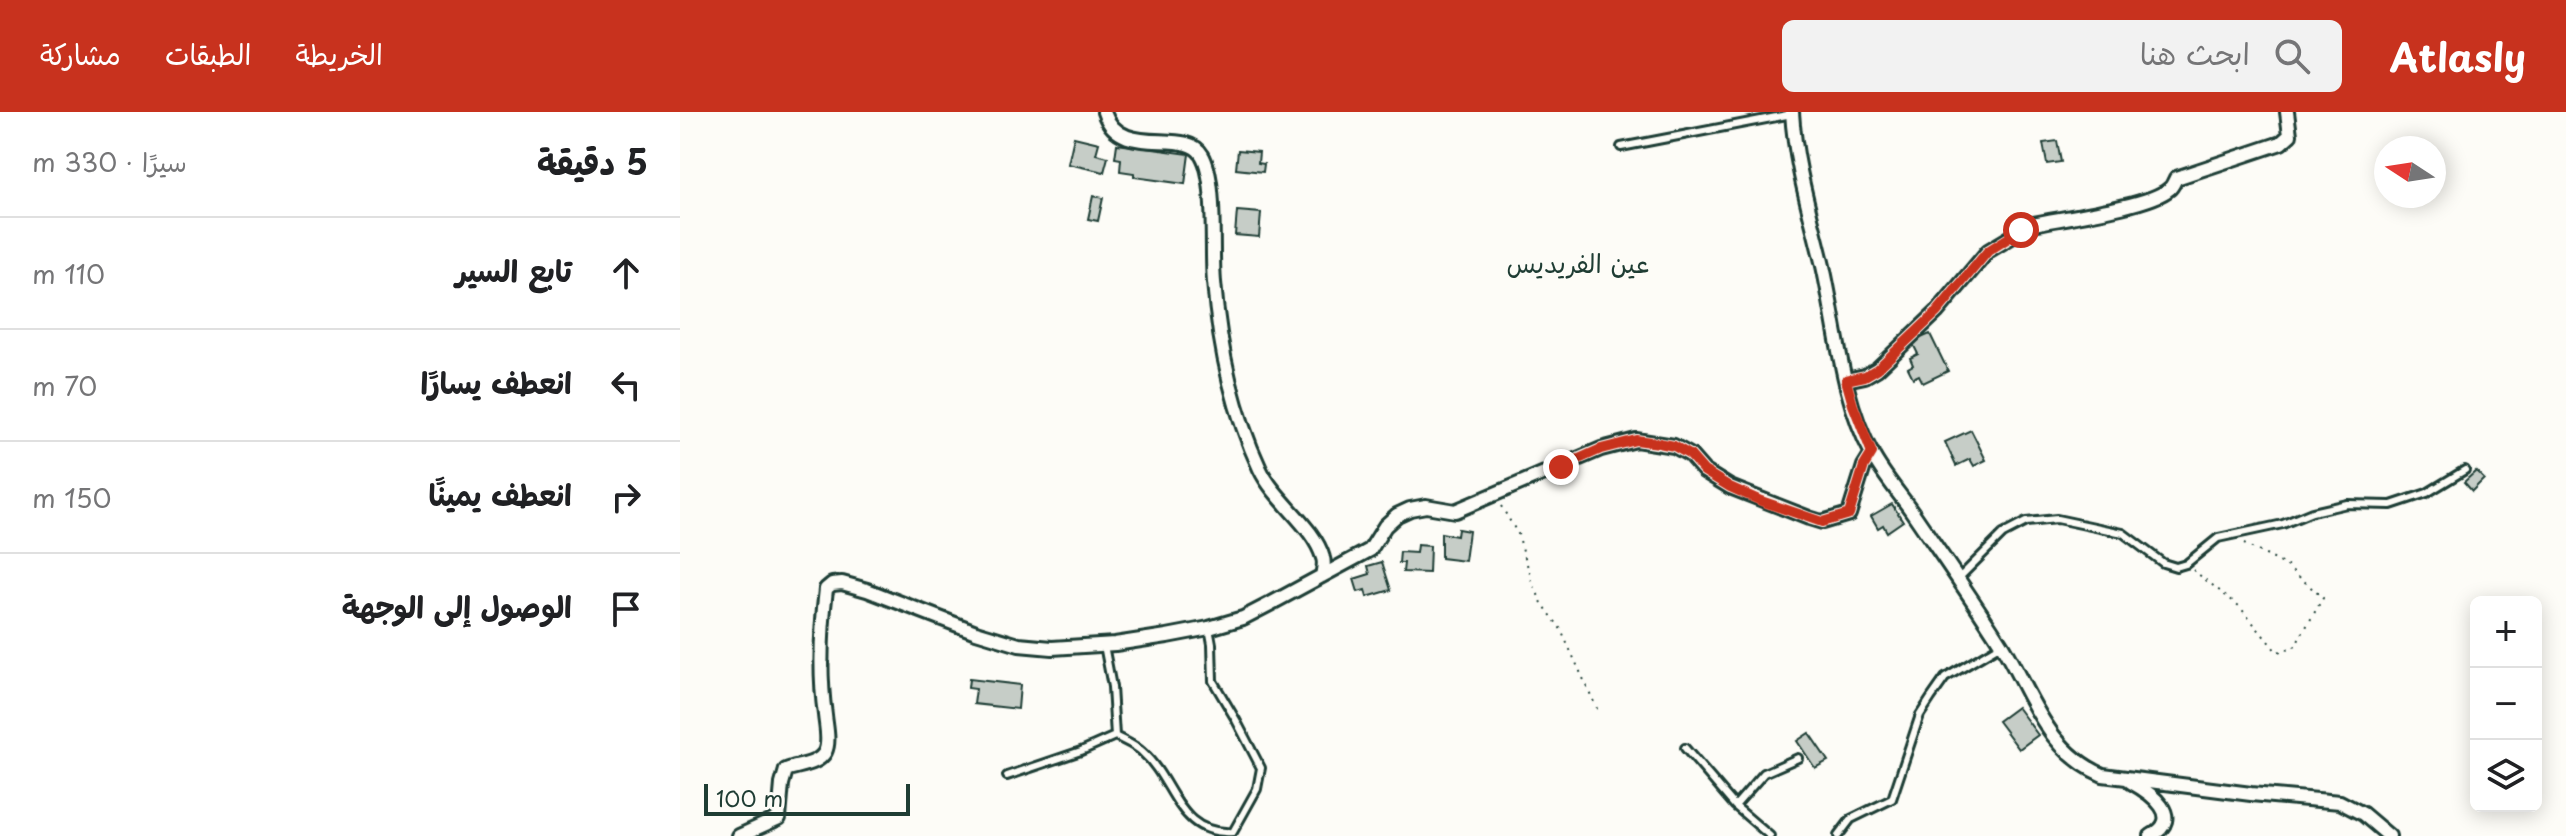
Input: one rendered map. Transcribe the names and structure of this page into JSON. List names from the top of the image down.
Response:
{
  "districts": ["عين الفريديس"],
  "scale_bar": "100 m",
  "north": "left",
  "page": {
    "header": "Atlasly",
    "search": "ابحث هنا",
    "nav": ["الخريطة", "الطبقات", "مشاركة"],
    "heading": ["5 دقيقة", "سيرًا · 330 m"],
    "list": [
      ["تابع السير", "110 m"],
      ["انعطف يسارًا", "70 m"],
      ["انعطف يمينًا", "150 m"],
      "الوصول إلى الوجهة"
    ],
    "map_buttons": ["+", "−"],
    "scale": "100 m"
  }
}
